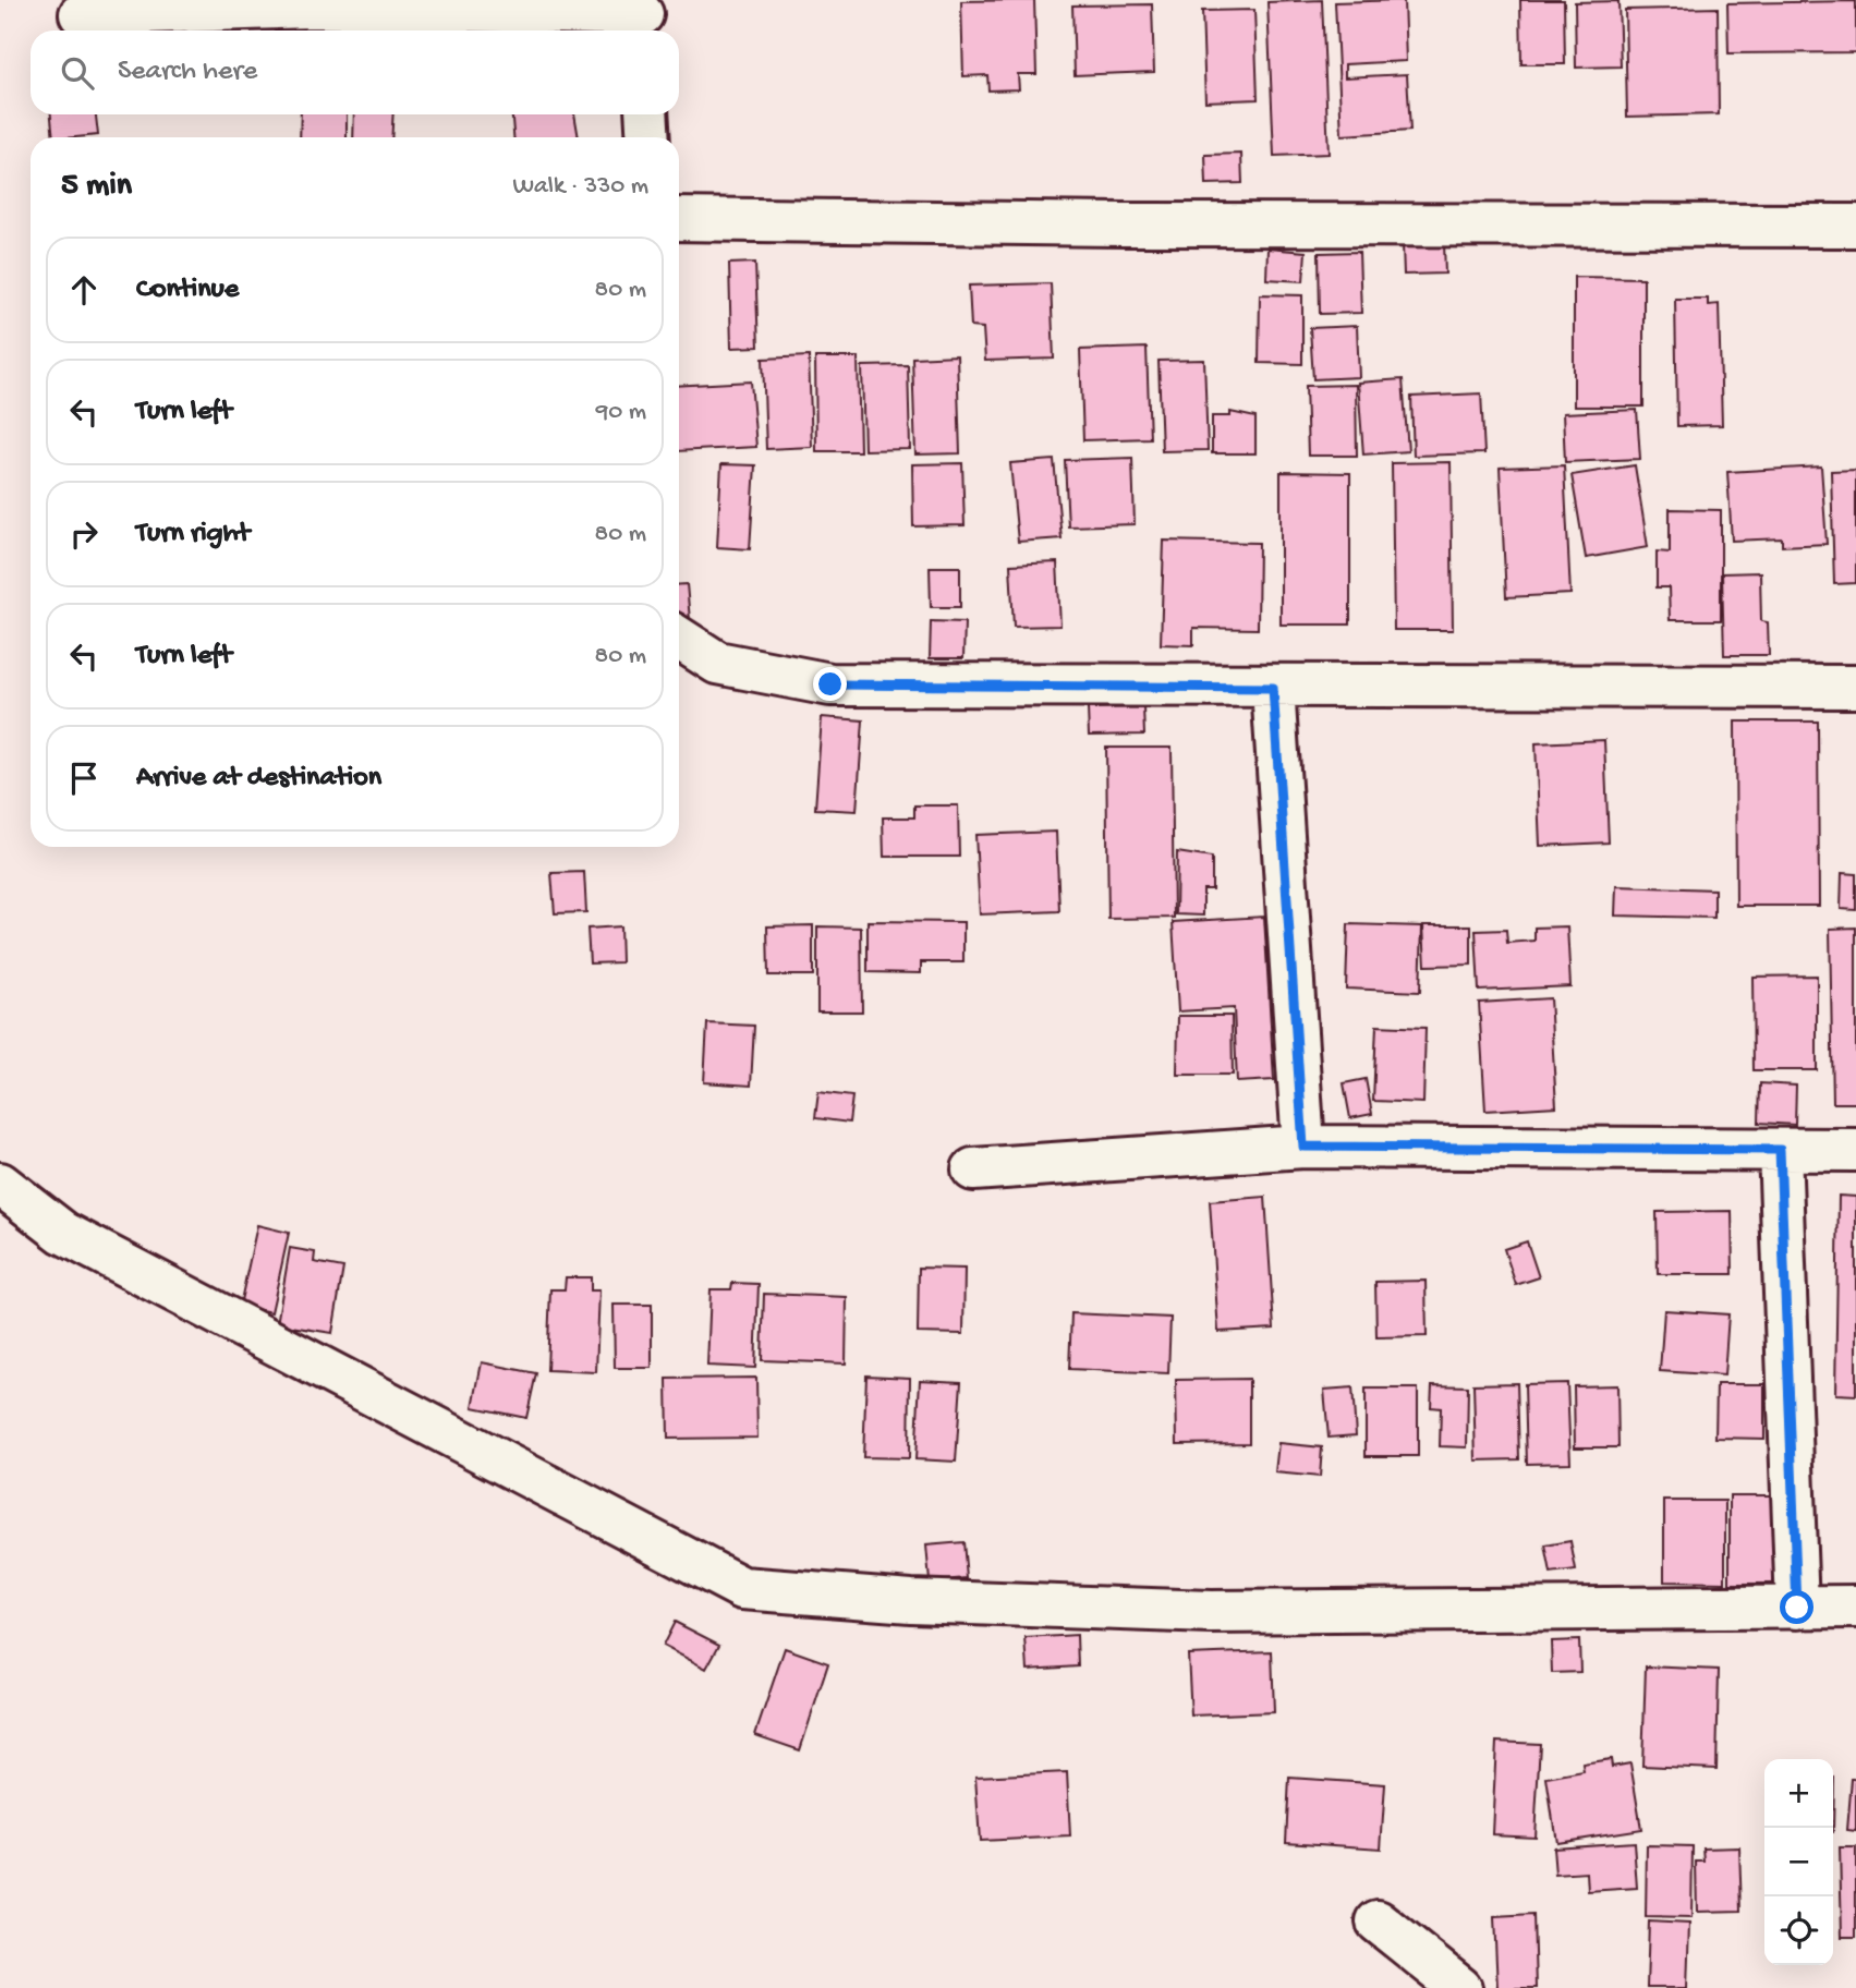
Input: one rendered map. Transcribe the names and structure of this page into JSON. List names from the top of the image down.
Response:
{
  "page": {
    "search": "Search here",
    "heading": ["5 min", "Walk · 330 m"],
    "list": [
      ["Continue", "80 m"],
      ["Turn left", "90 m"],
      ["Turn right", "80 m"],
      ["Turn left", "80 m"],
      "Arrive at destination"
    ],
    "map_buttons": ["+", "−"]
  }
}
